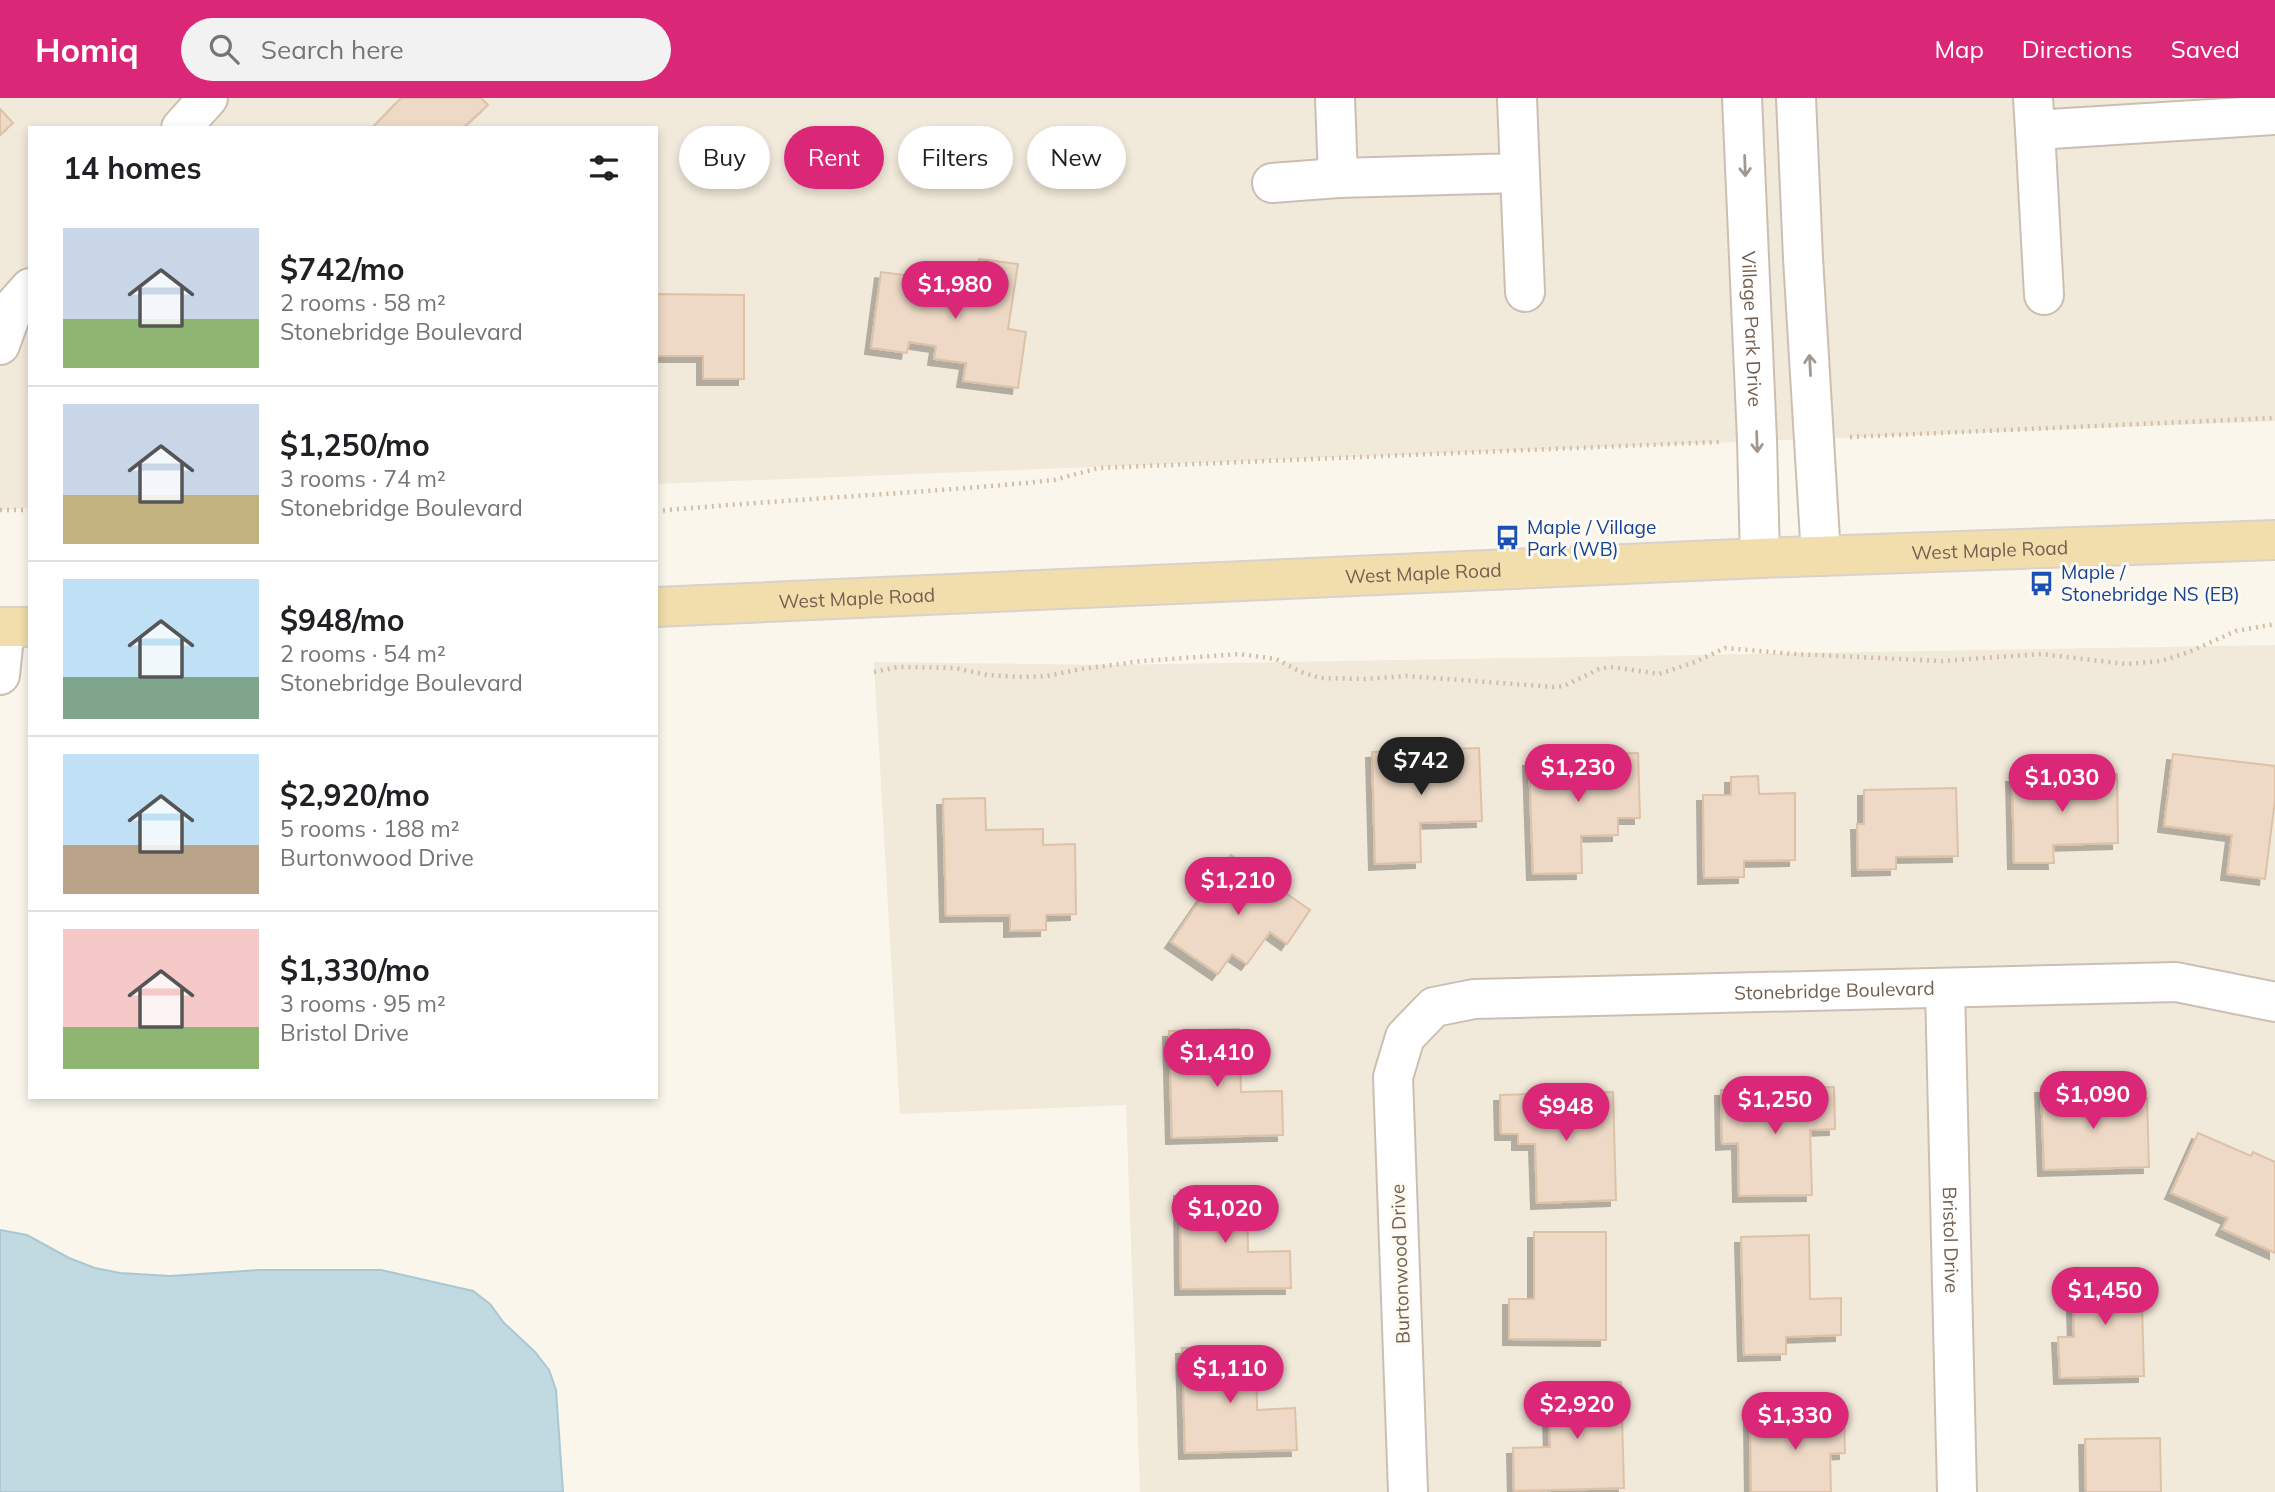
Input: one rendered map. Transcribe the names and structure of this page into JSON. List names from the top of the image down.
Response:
{
  "streets": {
    "main road": ["West Maple Road"],
    "street": [
      "Village Park Drive",
      "Stonebridge Boulevard",
      "Bristol Drive",
      "Burtonwood Drive"
    ]
  },
  "crossings": [
    ["Village Park Drive", "West Maple Road"],
    ["Stonebridge Boulevard", "Bristol Drive"],
    ["Stonebridge Boulevard", "Burtonwood Drive"]
  ],
  "places": {
    "bus stop": ["Maple / Village Park (WB)", "Maple / Stonebridge NS (EB)"]
  },
  "page": {
    "header": "Homiq",
    "search": "Search here",
    "nav": ["Map", "Directions", "Saved"],
    "chip": [
      "Buy",
      "Rent",
      "Filters",
      "New"
    ],
    "heading": "14 homes",
    "list": [
      {
        "name": "$742/mo",
        "note": "2 rooms · 58 m² · Stonebridge Boulevard"
      },
      {
        "name": "$1,250/mo",
        "note": "3 rooms · 74 m² · Stonebridge Boulevard"
      },
      {
        "name": "$948/mo",
        "note": "2 rooms · 54 m² · Stonebridge Boulevard"
      },
      {
        "name": "$2,920/mo",
        "note": "5 rooms · 188 m² · Burtonwood Drive"
      },
      {
        "name": "$1,330/mo",
        "note": "3 rooms · 95 m² · Bristol Drive"
      }
    ],
    "price": [
      "$1,980",
      "$742",
      "$1,230",
      "$1,030",
      "$1,210",
      "$1,410",
      "$1,090",
      "$1,250",
      "$948",
      "$1,020",
      "$1,450",
      "$1,110",
      "$2,920",
      "$1,330"
    ]
  }
}
